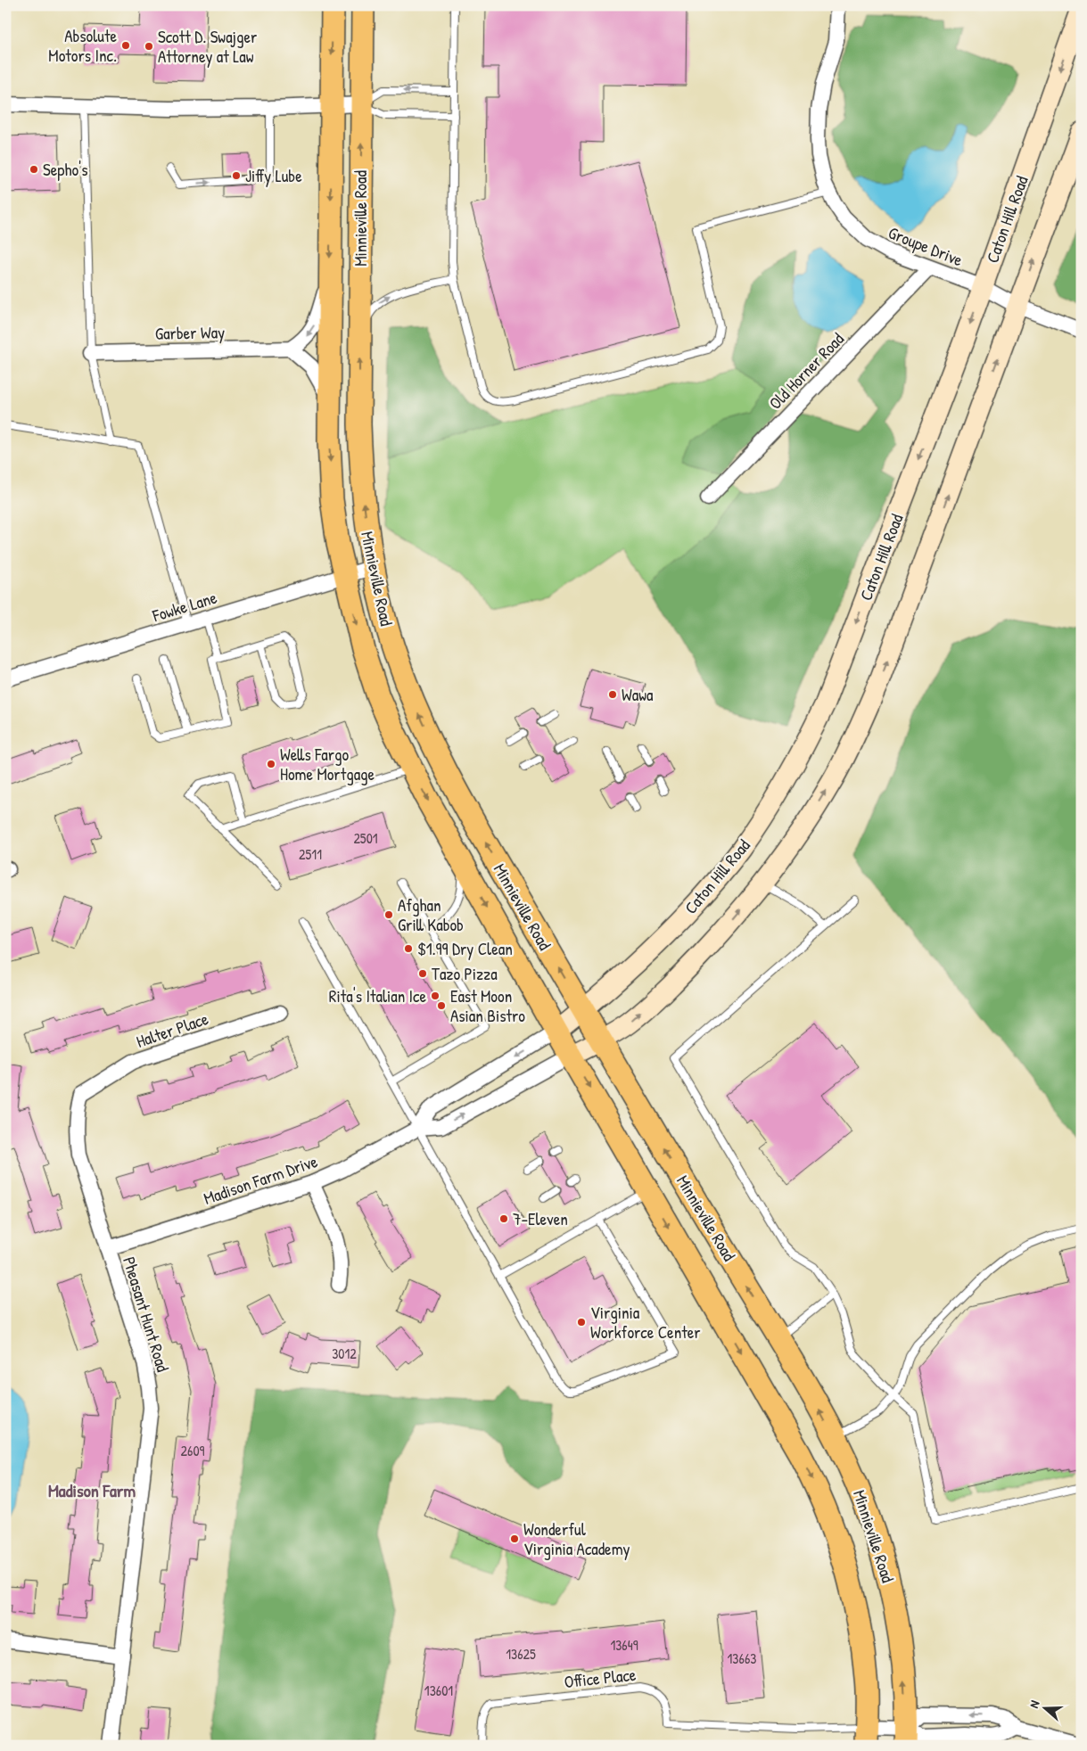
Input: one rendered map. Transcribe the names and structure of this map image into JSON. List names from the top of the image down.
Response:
{
  "streets": {
    "main road": ["Minnieville Road", "Caton Hill Road"],
    "street": [
      "Groupe Drive",
      "Garber Way",
      "Old Horner Road",
      "Fowke Lane",
      "Halter Place",
      "Madison Farm Drive",
      "Pheasant Hunt Road"
    ],
    "lane": ["Office Place"]
  },
  "crossings": [
    ["Minnieville Road", "Caton Hill Road"],
    ["Minnieville Road", "Fowke Lane"],
    ["Minnieville Road", "Madison Farm Drive"],
    ["Minnieville Road", "Office Place"],
    ["Caton Hill Road", "Groupe Drive"],
    ["Caton Hill Road", "Madison Farm Drive"],
    ["Groupe Drive", "Old Horner Road"],
    ["Halter Place", "Pheasant Hunt Road"],
    ["Madison Farm Drive", "Pheasant Hunt Road"]
  ],
  "districts": ["Madison Farm"],
  "places": [
    "Absolute Motors Inc.",
    "Scott D. Swajger Attorney at Law",
    "Sepho's",
    "Jiffy Lube",
    "Wawa",
    "Wells Fargo Home Mortgage",
    "Afghan Grill Kabob",
    "$1.99 Dry Clean",
    "Tazo Pizza",
    "Rita's Italian Ice",
    "East Moon Asian Bistro",
    "7-Eleven",
    "Virginia Workforce Center",
    "Wonderful Virginia Academy"
  ],
  "house_numbers": [
    "2501",
    "2511",
    "3012",
    "2609",
    "13649",
    "13625",
    "13663",
    "13601"
  ],
  "north": "left"
}
